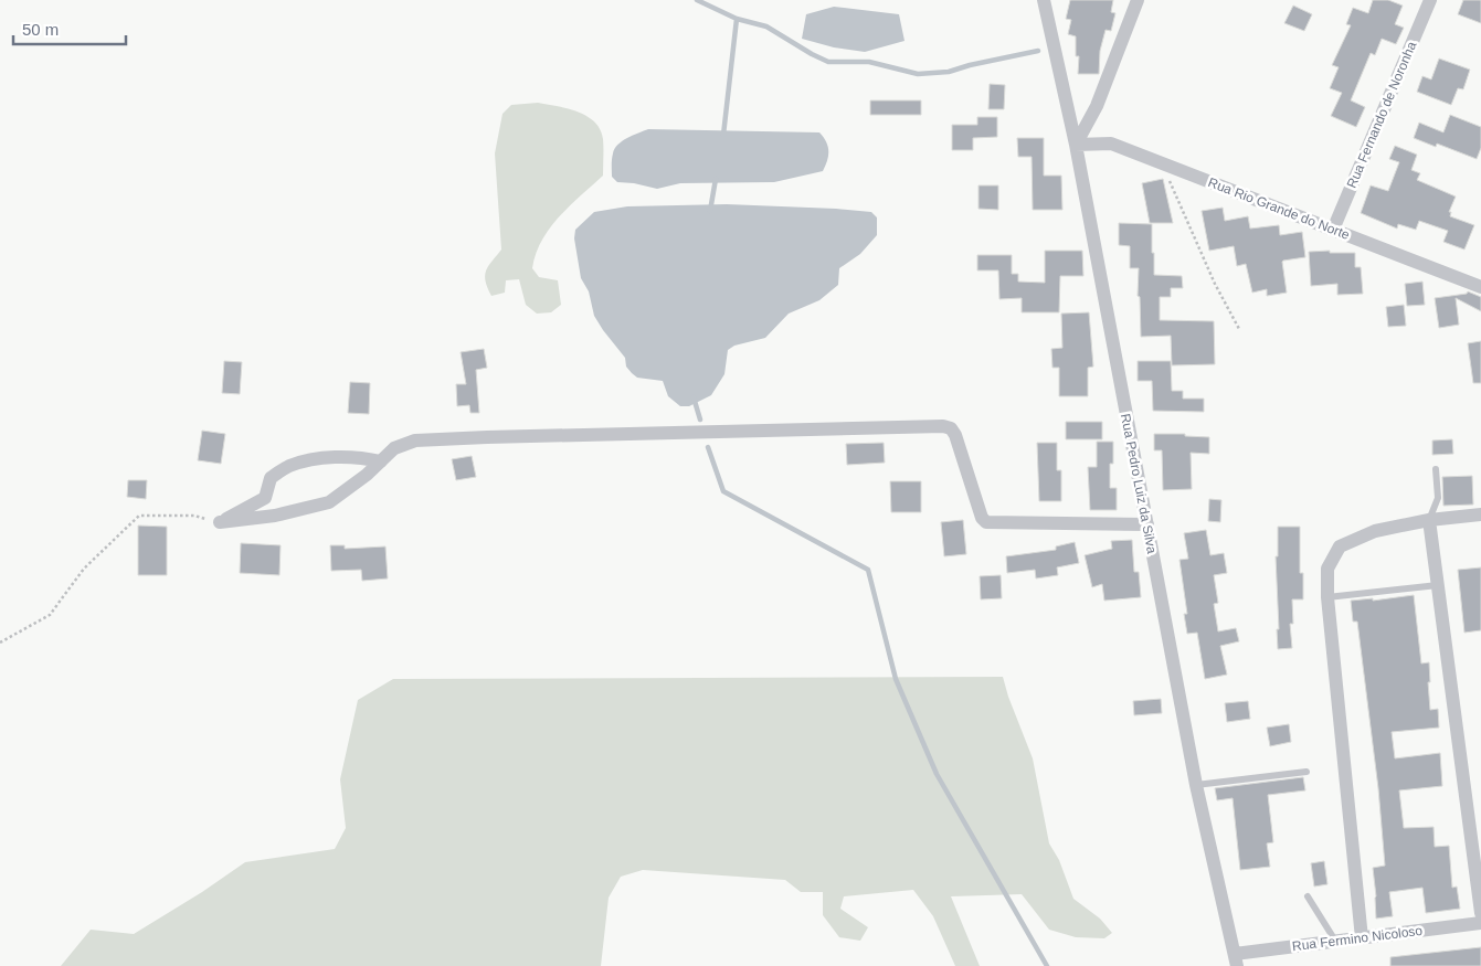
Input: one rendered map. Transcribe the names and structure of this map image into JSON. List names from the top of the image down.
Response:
{
  "streets": {
    "street": [
      "Rua Fernando de Noronha",
      "Rua Rio Grande do Norte",
      "Rua Pedro Luiz da Silva",
      "Rua Fermino Nicoloso"
    ]
  },
  "crossings": [
    ["Rua Fernando de Noronha", "Rua Rio Grande do Norte"],
    ["Rua Rio Grande do Norte", "Rua Pedro Luiz da Silva"],
    ["Rua Pedro Luiz da Silva", "Rua Fermino Nicoloso"]
  ],
  "scale_bar": "50 m"
}
